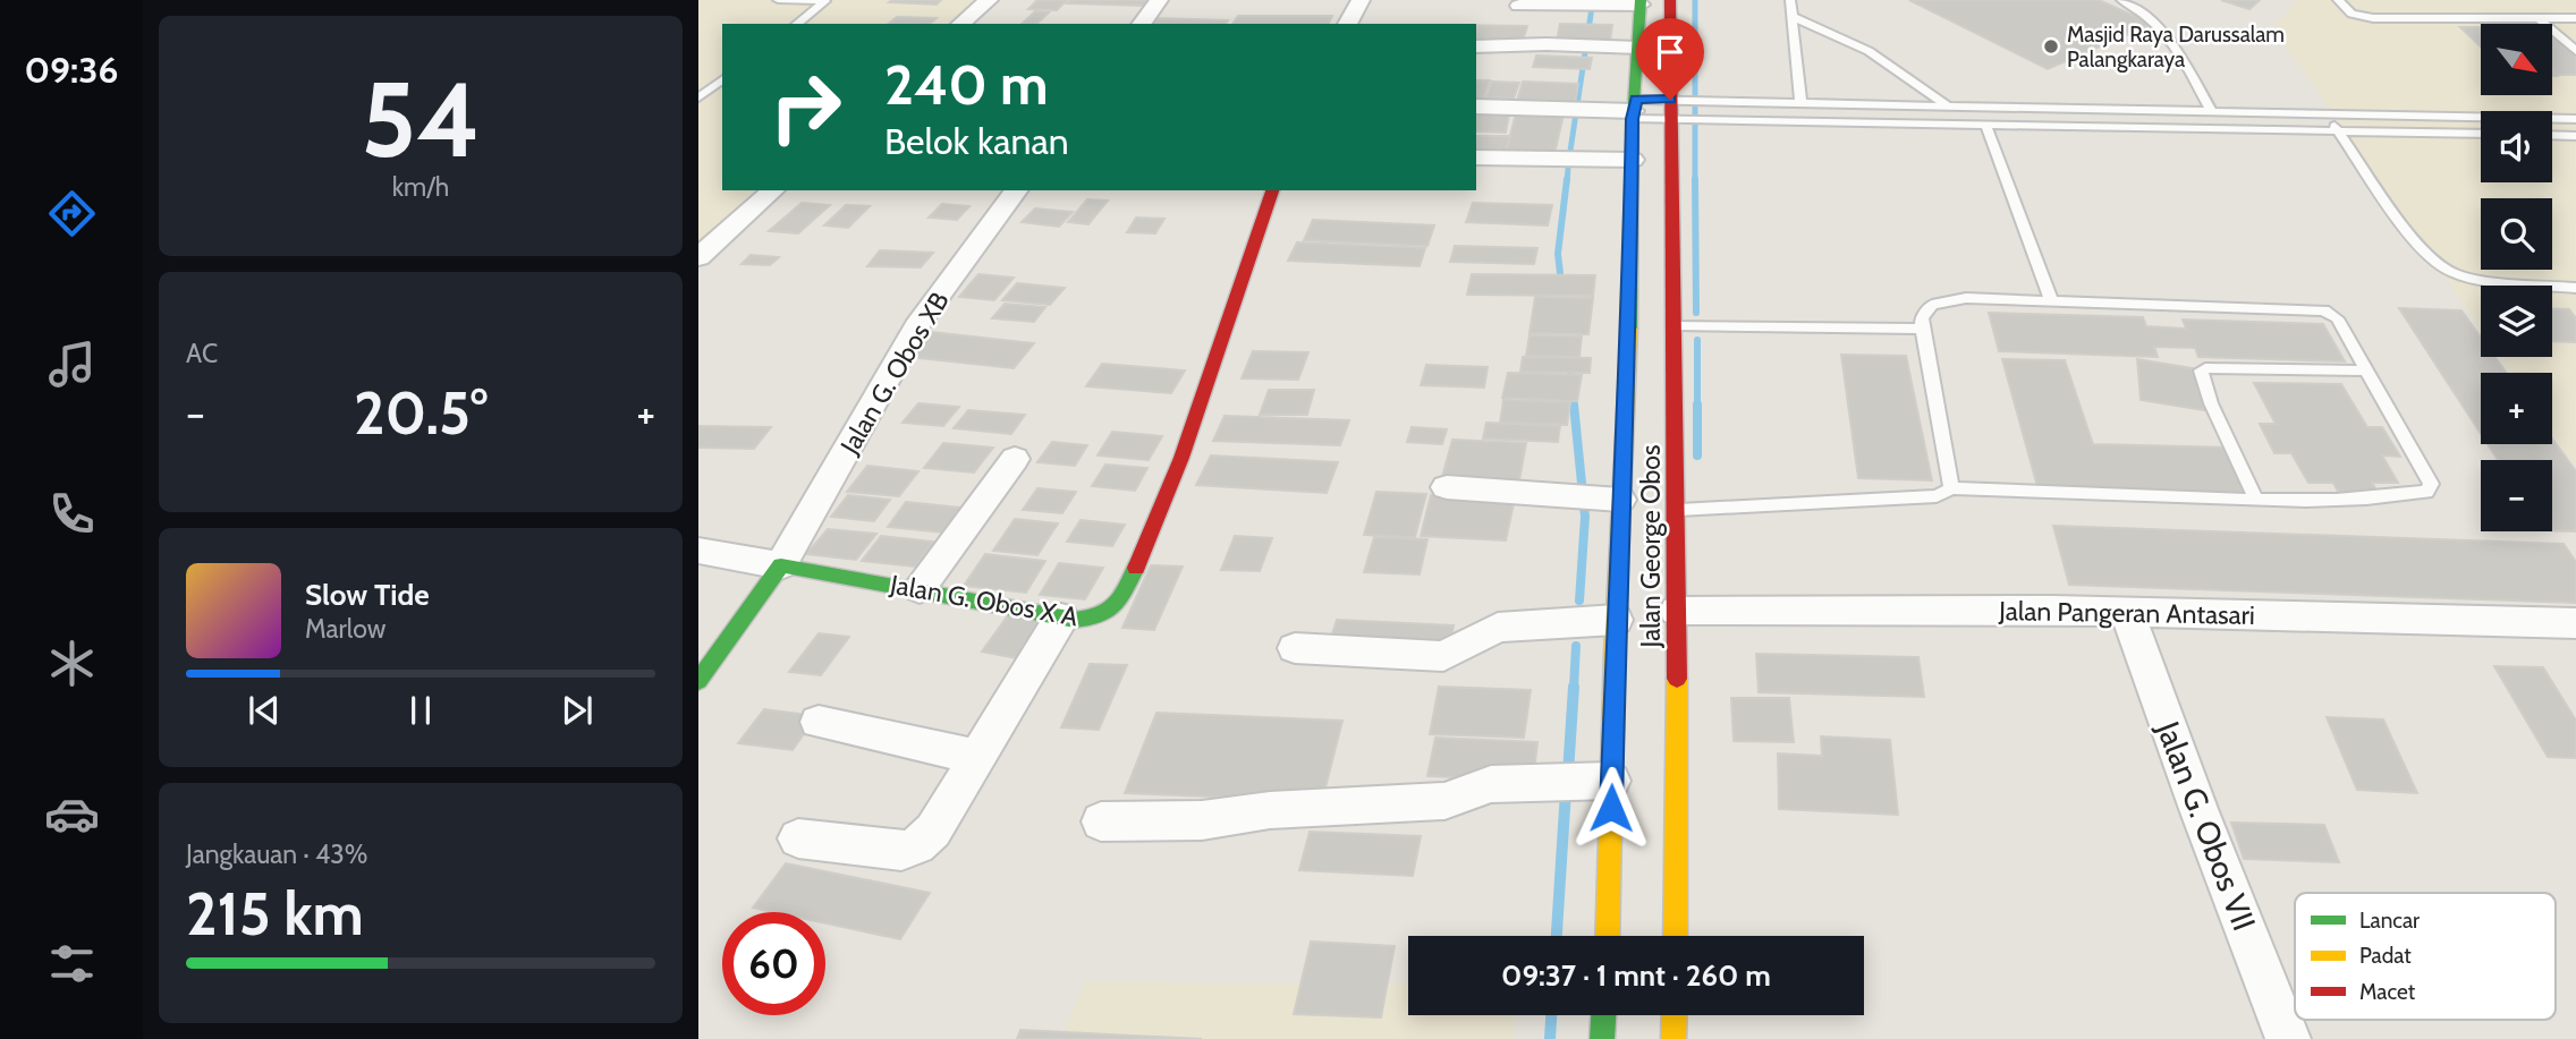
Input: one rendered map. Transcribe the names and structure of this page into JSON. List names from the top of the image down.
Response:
{
  "streets": {
    "main road": ["Jalan George Obos", "Jalan G. Obos X A"],
    "street": ["Jalan G. Obos XB", "Jalan Pangeran Antasari", "Jalan G. Obos VII"]
  },
  "crossings": [
    ["Jalan G. Obos XB", "Jalan G. Obos X A"],
    ["Jalan George Obos", "Jalan Pangeran Antasari"],
    ["Jalan Pangeran Antasari", "Jalan G. Obos VII"]
  ],
  "places": ["Masjid Raya Darussalam Palangkaraya"],
  "legend": ["Lancar", "Padat", "Macet"],
  "north": "bottom right",
  "page": {
    "tabs": "09:36",
    "tile": [
      ["54", "km/h"],
      "AC",
      ["Jangkauan · 43%", "215 km"]
    ],
    "map_buttons": ["+", "−"],
    "turn": ["240 m", "Belok kanan"],
    "heat": ["−", "20.5°", "+"],
    "song": ["Slow Tide", "Marlow"],
    "limit": "60",
    "trip": "09:37 · 1 mnt · 260 m"
  }
}
